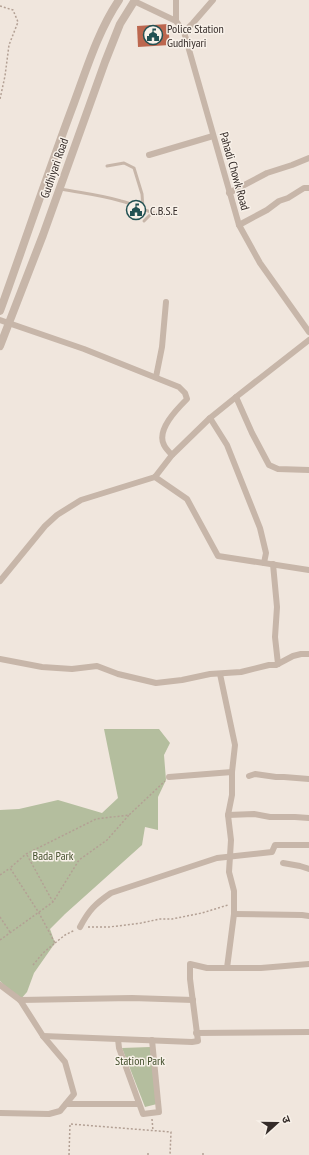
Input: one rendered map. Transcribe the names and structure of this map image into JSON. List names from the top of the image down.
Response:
{
  "streets": {
    "street": ["Gudhiyari Road", "Pahadi Chowk Road"]
  },
  "parks": ["Bada Park", "Station Park"],
  "places": {
    "public building": ["Police Station Gudhiyari", "C.B.S.E"]
  },
  "north": "right"
}
